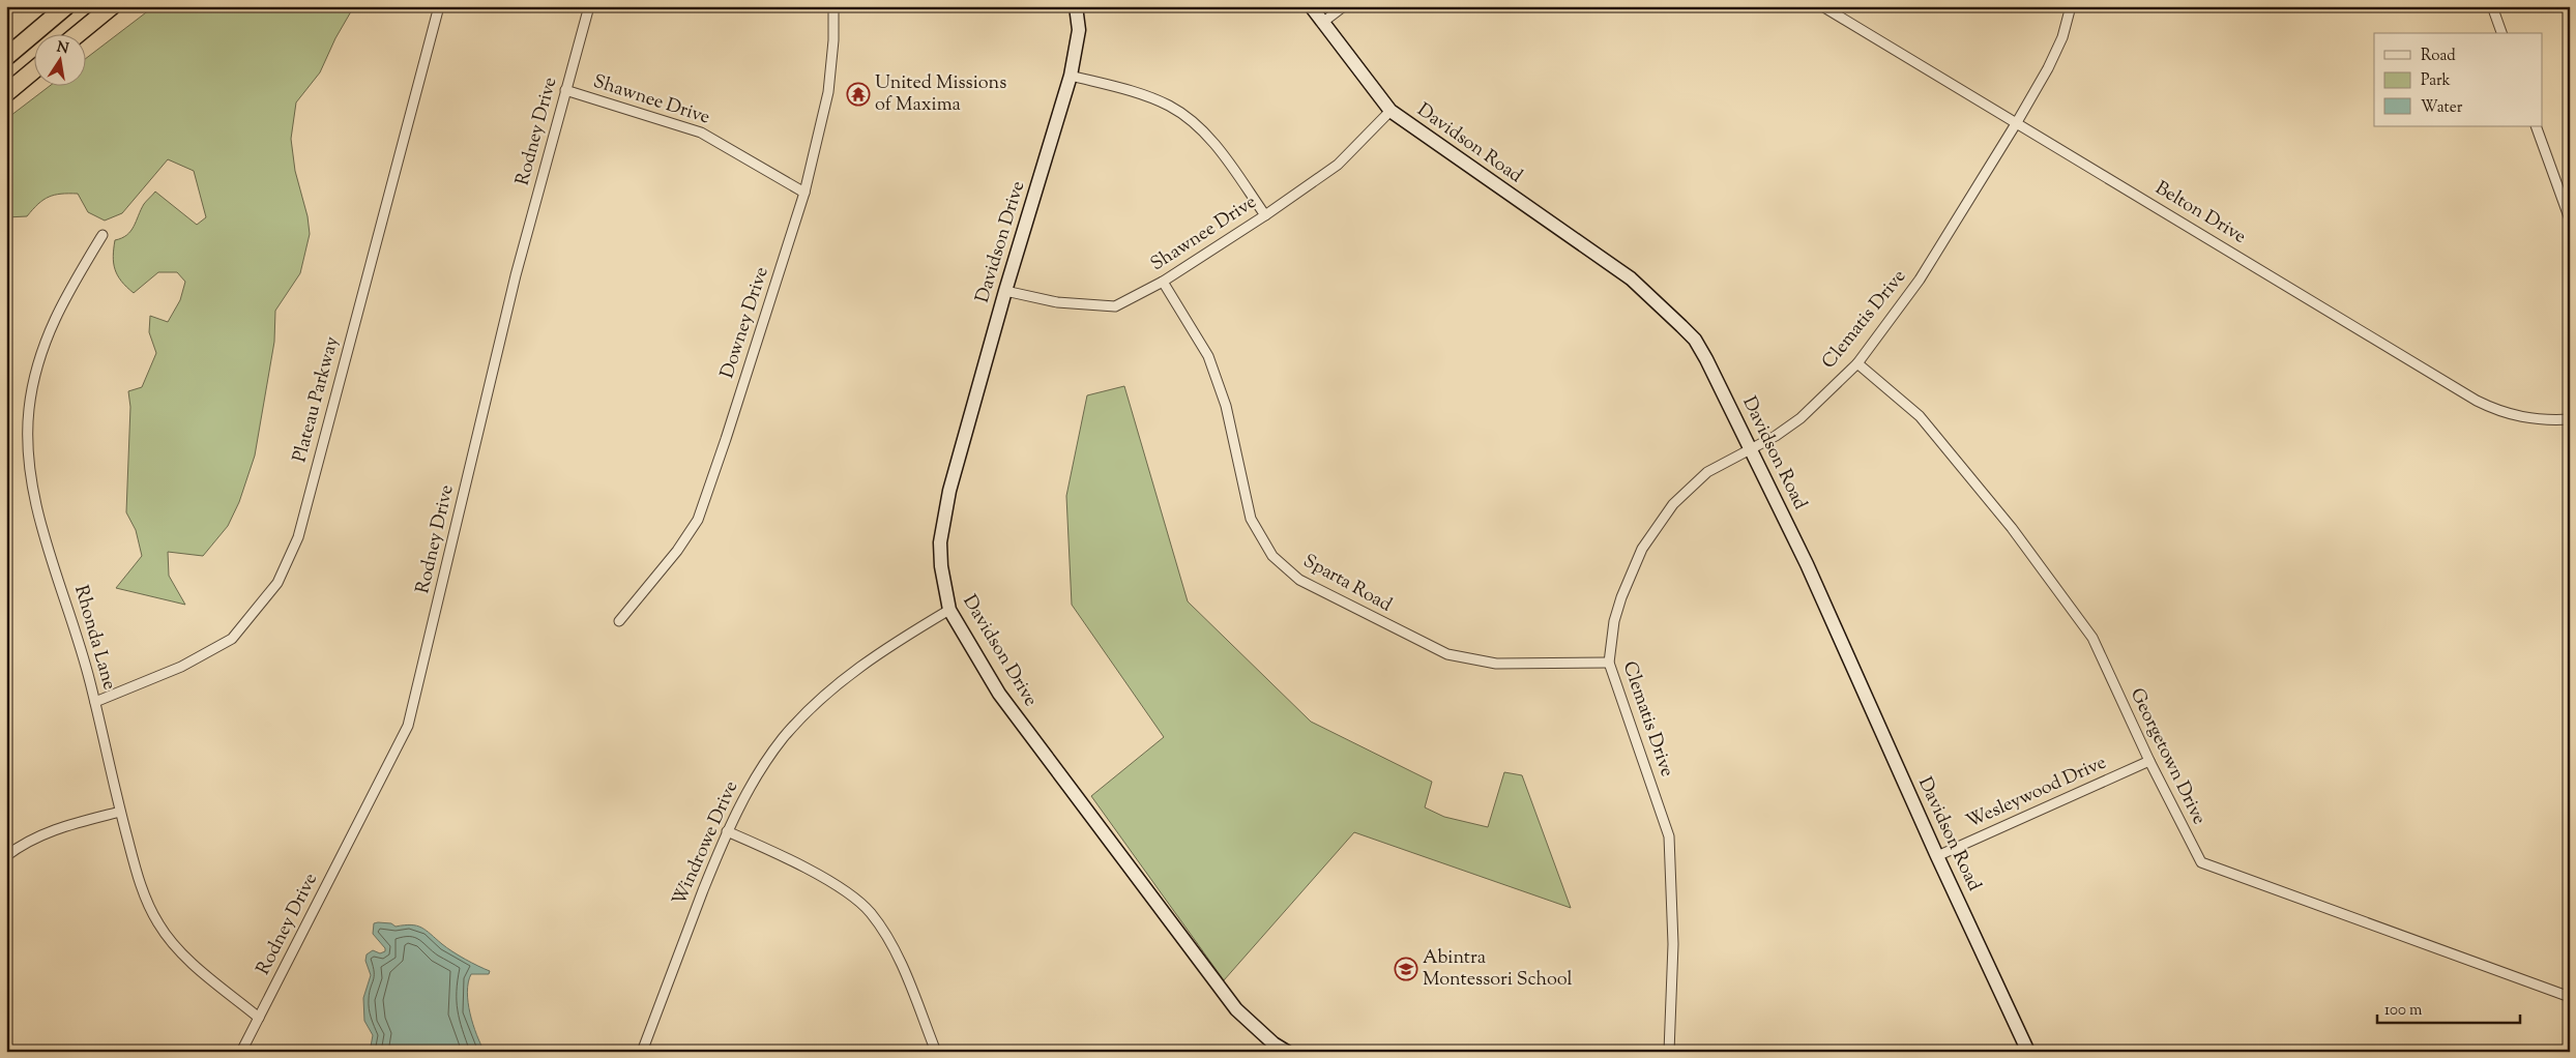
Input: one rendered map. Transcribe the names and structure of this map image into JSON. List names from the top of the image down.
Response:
{
  "streets": {
    "street": [
      "Shawnee Drive",
      "Rodney Drive",
      "Davidson Road",
      "Belton Drive",
      "Davidson Drive",
      "Clematis Drive",
      "Downey Drive",
      "Plateau Parkway",
      "Sparta Road",
      "Rhonda Lane",
      "Georgetown Drive",
      "Wesleywood Drive",
      "Windrowe Drive"
    ]
  },
  "crossings": [
    ["Shawnee Drive", "Rodney Drive"],
    ["Shawnee Drive", "Davidson Road"],
    ["Shawnee Drive", "Davidson Drive"],
    ["Shawnee Drive", "Downey Drive"],
    ["Shawnee Drive", "Sparta Road"],
    ["Rodney Drive", "Rhonda Lane"],
    ["Davidson Road", "Clematis Drive"],
    ["Davidson Road", "Wesleywood Drive"],
    ["Belton Drive", "Clematis Drive"],
    ["Davidson Drive", "Windrowe Drive"],
    ["Clematis Drive", "Sparta Road"],
    ["Clematis Drive", "Georgetown Drive"],
    ["Plateau Parkway", "Rhonda Lane"],
    ["Georgetown Drive", "Wesleywood Drive"]
  ],
  "places": {
    "temple": ["United Missions of Maxima"],
    "school or university": ["Abintra Montessori School"]
  },
  "legend": ["Road", "Park", "Water"],
  "scale_bar": "100 m",
  "north": "top"
}
